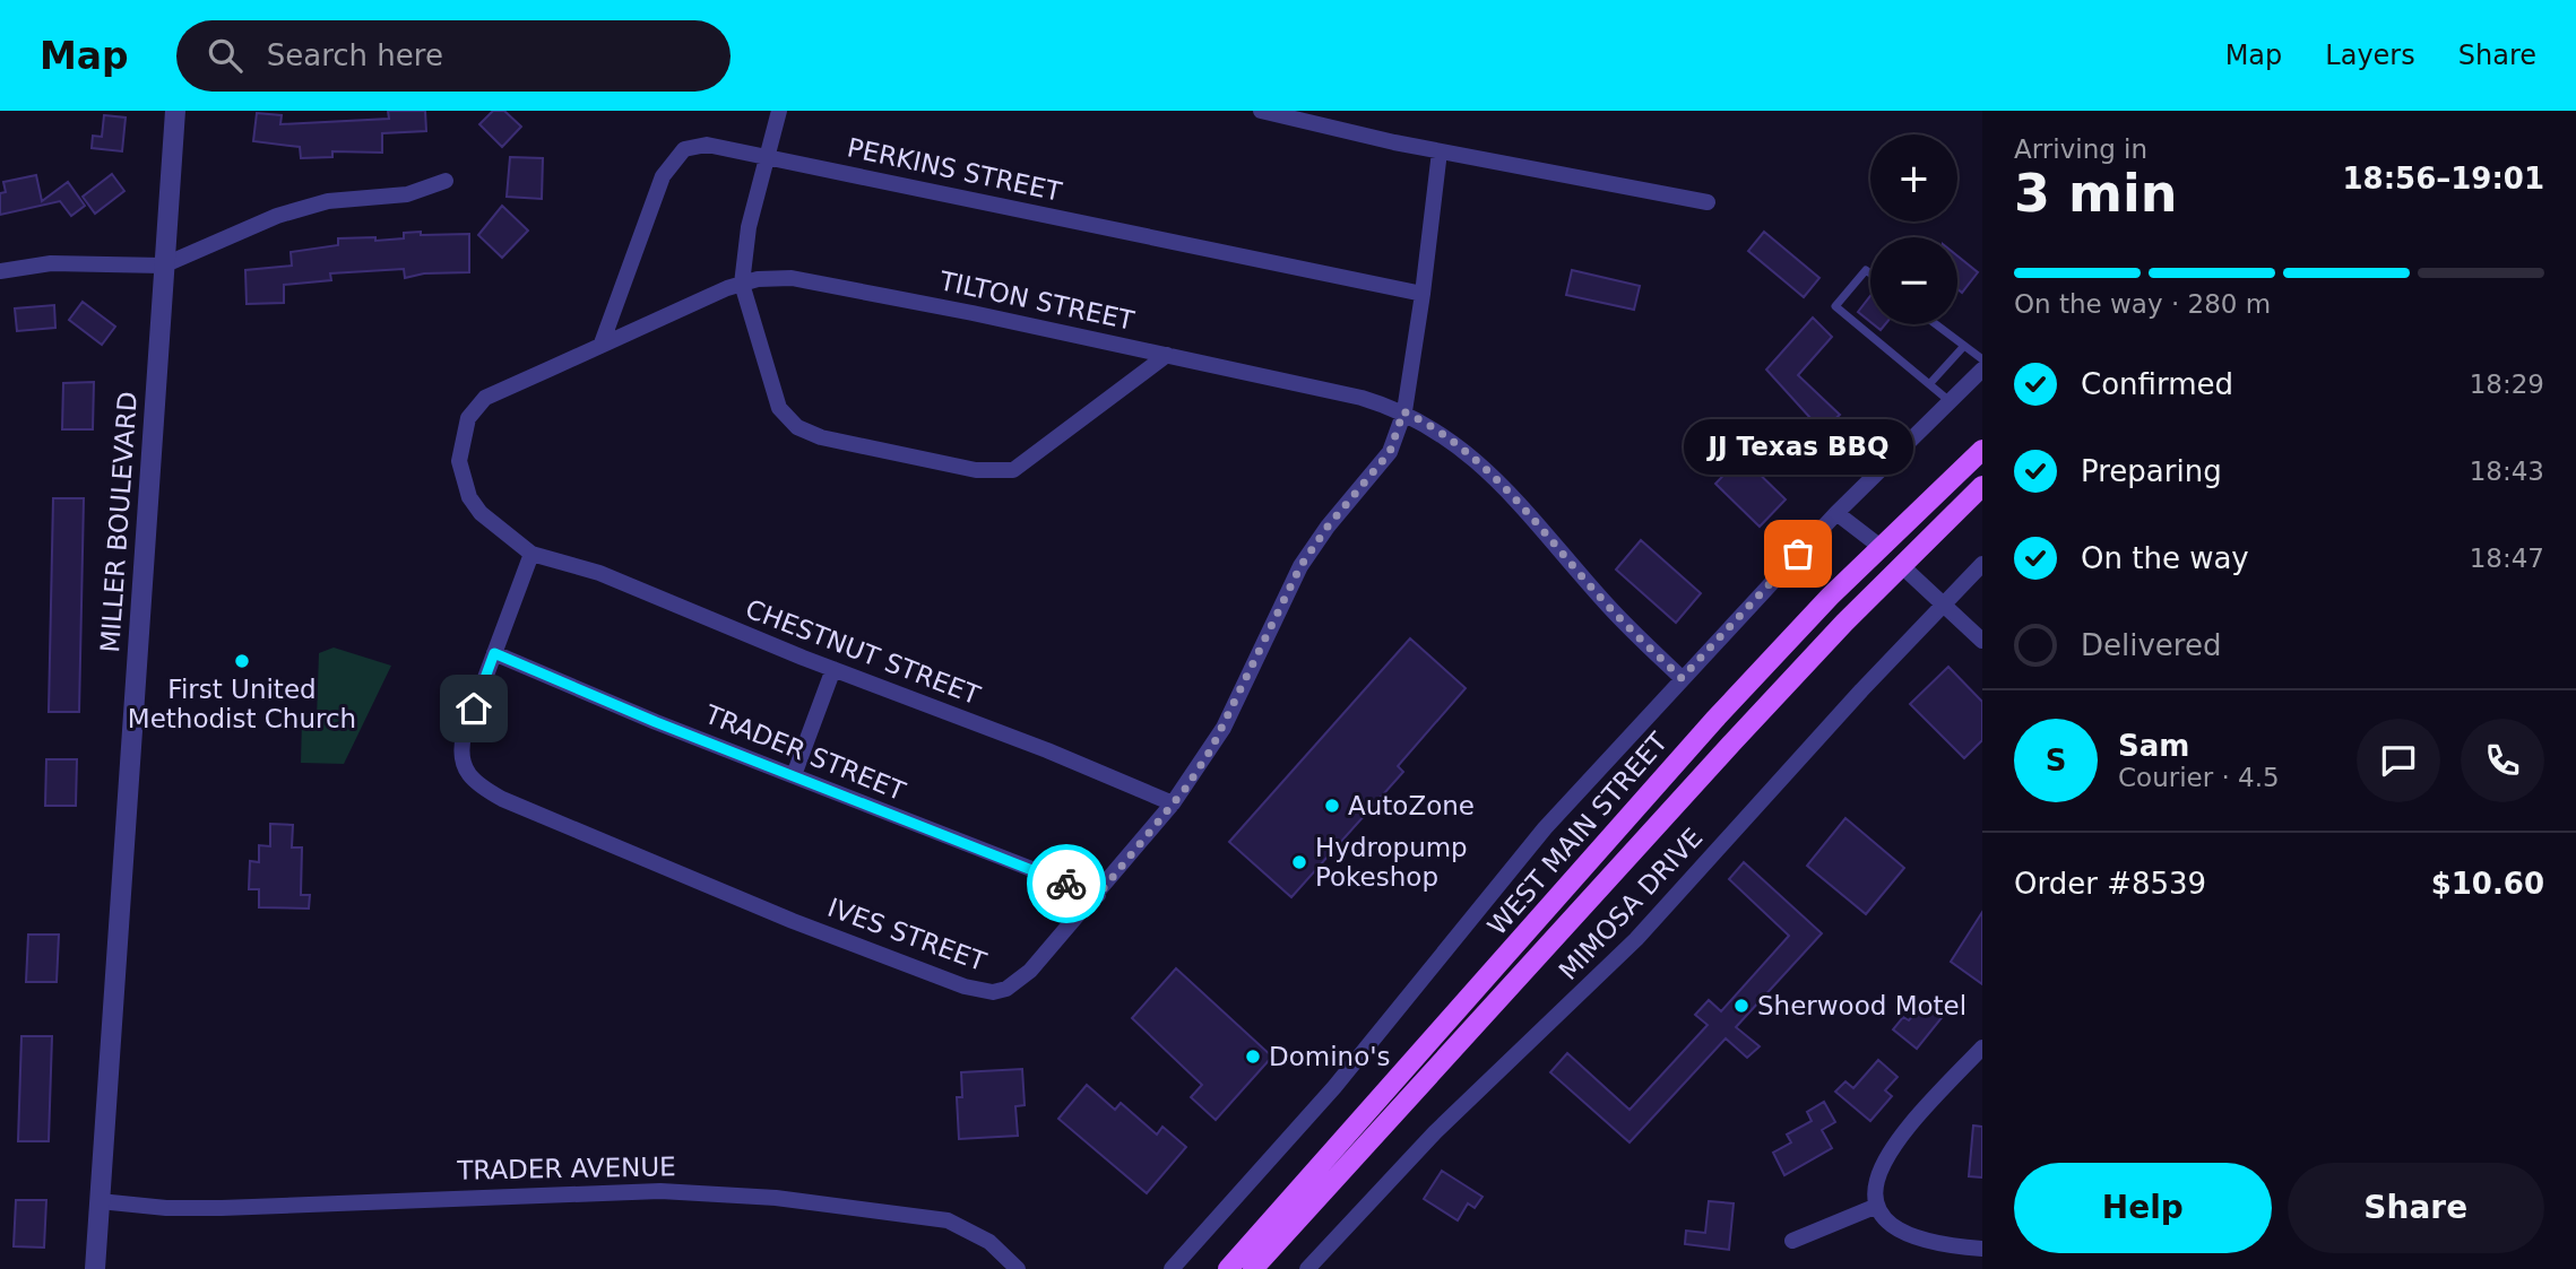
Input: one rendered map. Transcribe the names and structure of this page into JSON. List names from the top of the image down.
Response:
{
  "streets": {
    "main road": ["WEST MAIN STREET"],
    "street": [
      "PERKINS STREET",
      "TILTON STREET",
      "MILLER BOULEVARD",
      "CHESTNUT STREET",
      "TRADER STREET",
      "MIMOSA DRIVE",
      "IVES STREET",
      "TRADER AVENUE"
    ]
  },
  "crossings": [
    ["PERKINS STREET", "TILTON STREET"],
    ["PERKINS STREET", "IVES STREET"],
    ["TILTON STREET", "CHESTNUT STREET"],
    ["TILTON STREET", "IVES STREET"],
    ["MILLER BOULEVARD", "TRADER AVENUE"],
    ["CHESTNUT STREET", "IVES STREET"],
    ["TRADER STREET", "IVES STREET"]
  ],
  "places": [
    "JJ Texas BBQ",
    "First United Methodist Church",
    "AutoZone",
    "Hydropump Pokeshop",
    "Sherwood Motel",
    "Domino's"
  ],
  "page": {
    "header": "Map",
    "search": "Search here",
    "nav": ["Map", "Layers", "Share"],
    "heading": ["3 min", "Arriving in", "18:56–19:01"],
    "panel": [
      "Sam",
      "Courier · 4.5",
      "Order #8539",
      "$10.60"
    ],
    "map_buttons": ["+", "−"],
    "bar": "On the way · 280 m",
    "list": [
      ["Confirmed", "18:29"],
      ["Preparing", "18:43"],
      ["On the way", "18:47"],
      "Delivered"
    ],
    "bubble": "JJ Texas BBQ",
    "round": "S",
    "buttons": ["Help", "Share"]
  }
}
